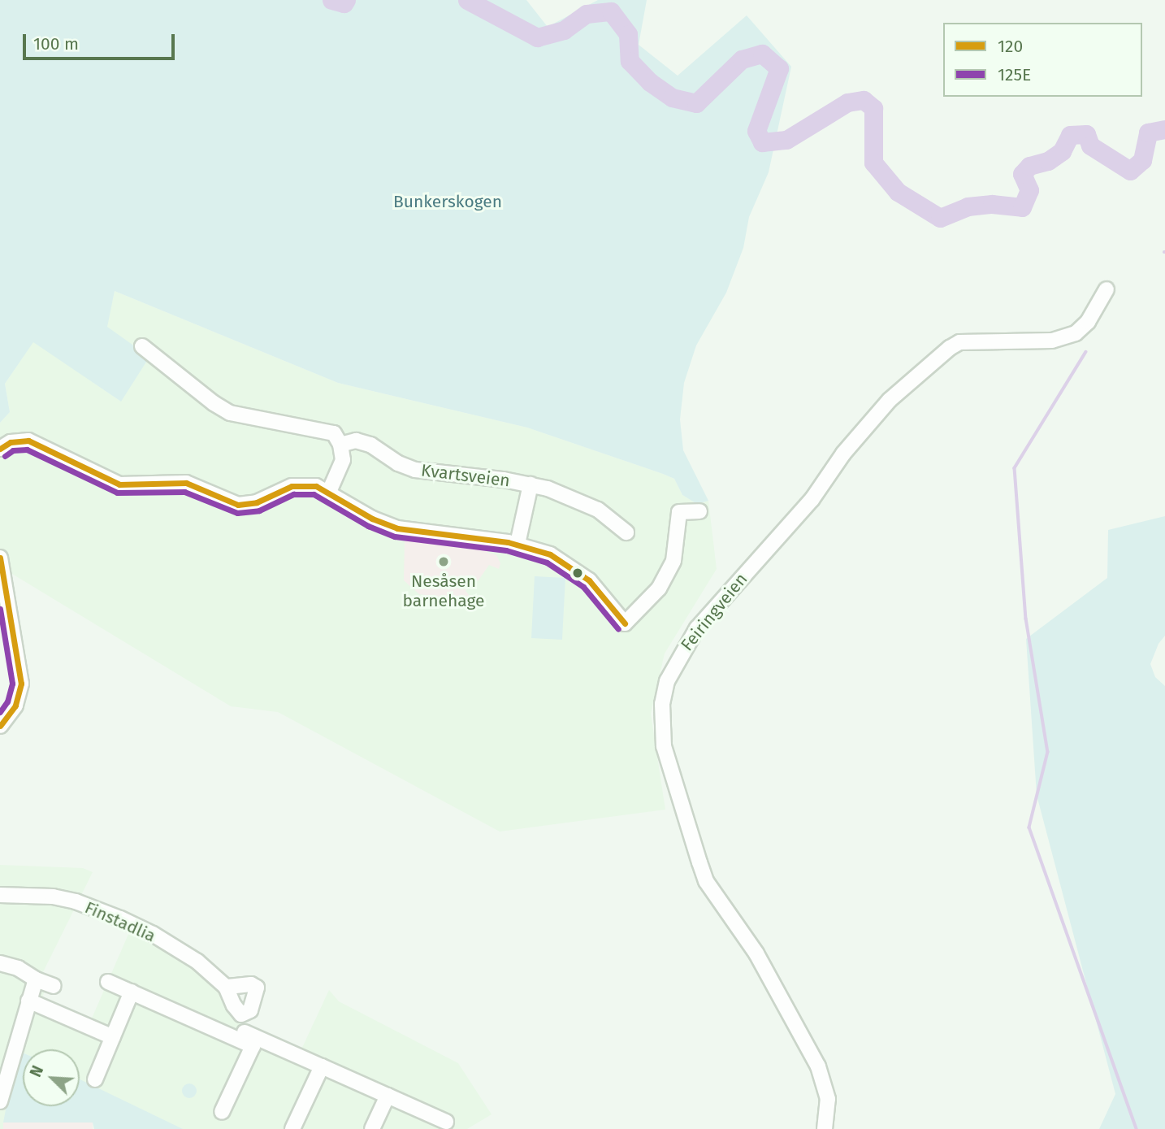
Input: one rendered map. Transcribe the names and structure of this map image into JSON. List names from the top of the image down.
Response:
{
  "streets": {
    "street": ["Kvartsveien", "Feiringveien", "Finstadlia"]
  },
  "parks": ["Bunkerskogen"],
  "places": ["Nesåsen barnehage"],
  "lines": ["transit line 120", "transit line 125E"],
  "legend": ["120", "125E"],
  "scale_bar": "100 m",
  "north": "top left"
}
